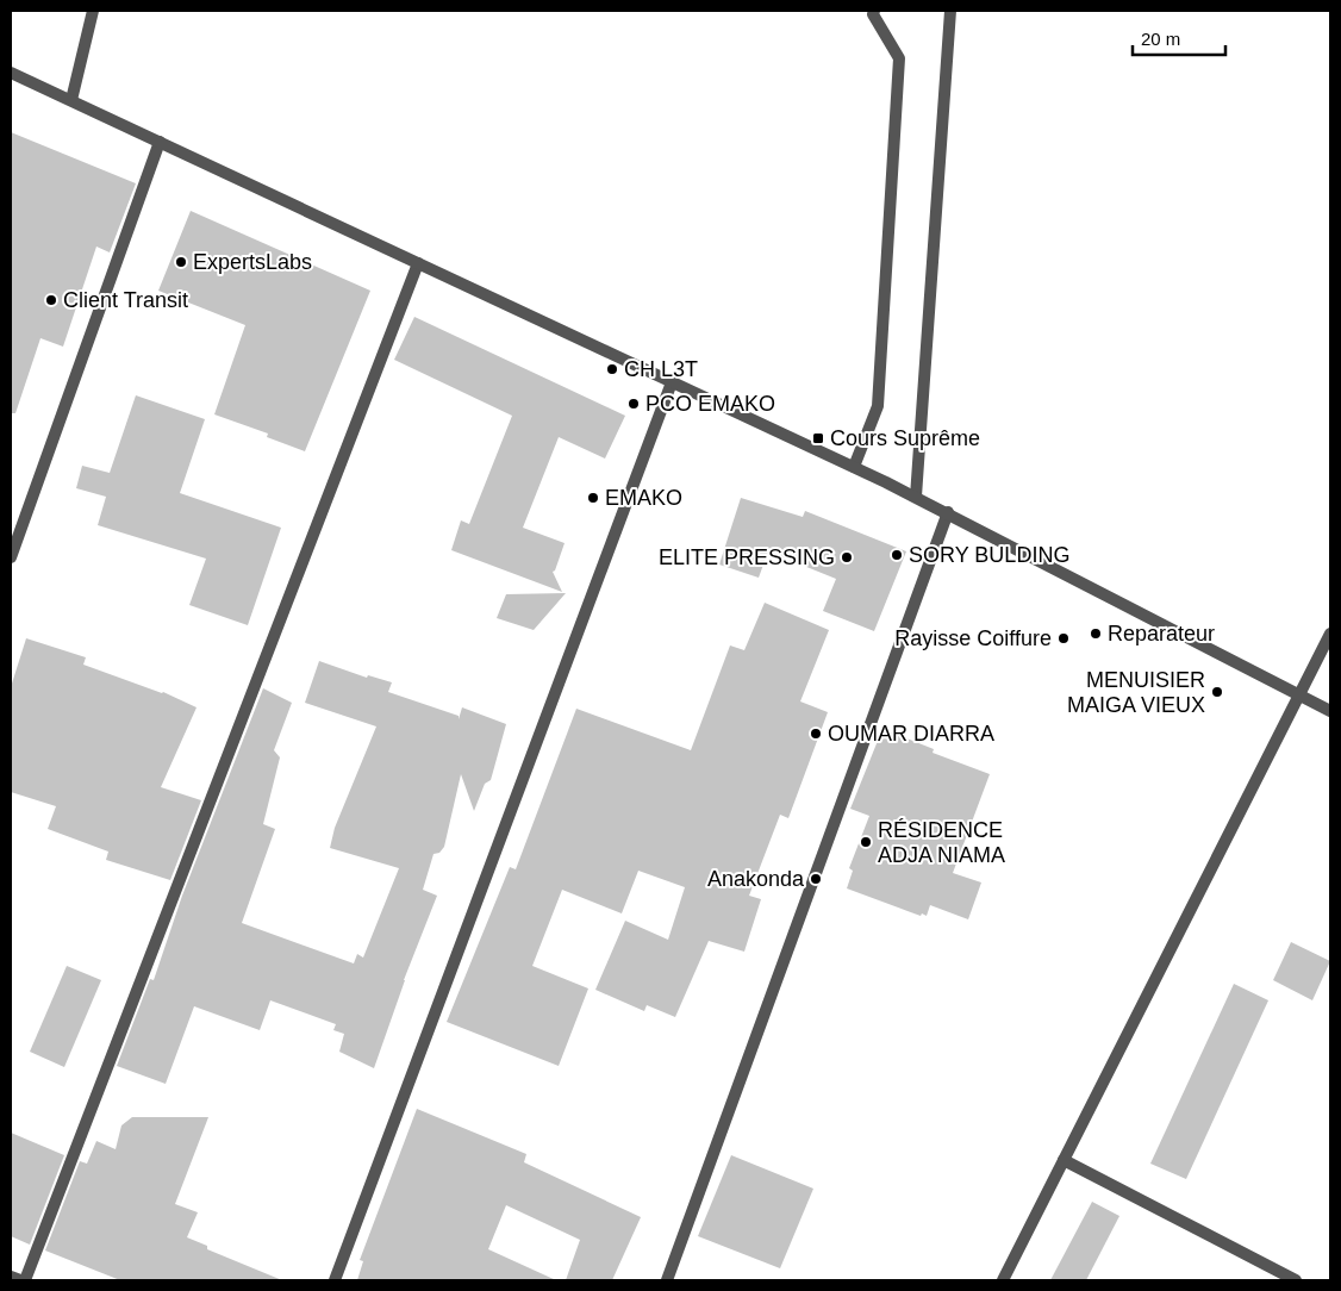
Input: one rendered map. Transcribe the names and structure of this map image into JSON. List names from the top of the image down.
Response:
{
  "places": {
    "other": [
      "ExpertsLabs",
      "Client Transit",
      "CH L3T",
      "PCO EMAKO",
      "EMAKO",
      "SORY BULDING",
      "ELITE PRESSING",
      "Reparateur",
      "Rayisse Coiffure",
      "MENUISIER MAIGA VIEUX",
      "OUMAR DIARRA",
      "RÉSIDENCE ADJA NIAMA",
      "Anakonda"
    ],
    "transit": ["Cours Suprême"]
  },
  "scale_bar": "20 m"
}
